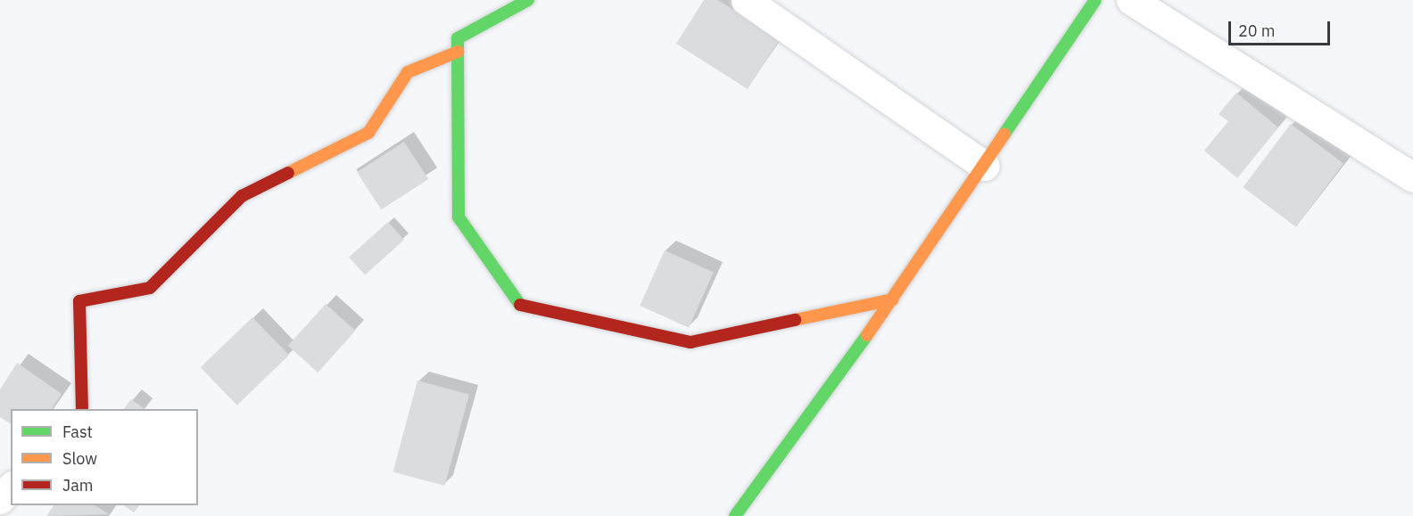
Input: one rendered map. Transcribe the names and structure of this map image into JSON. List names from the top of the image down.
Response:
{
  "legend": ["Fast", "Slow", "Jam"],
  "scale_bar": "20 m"
}
